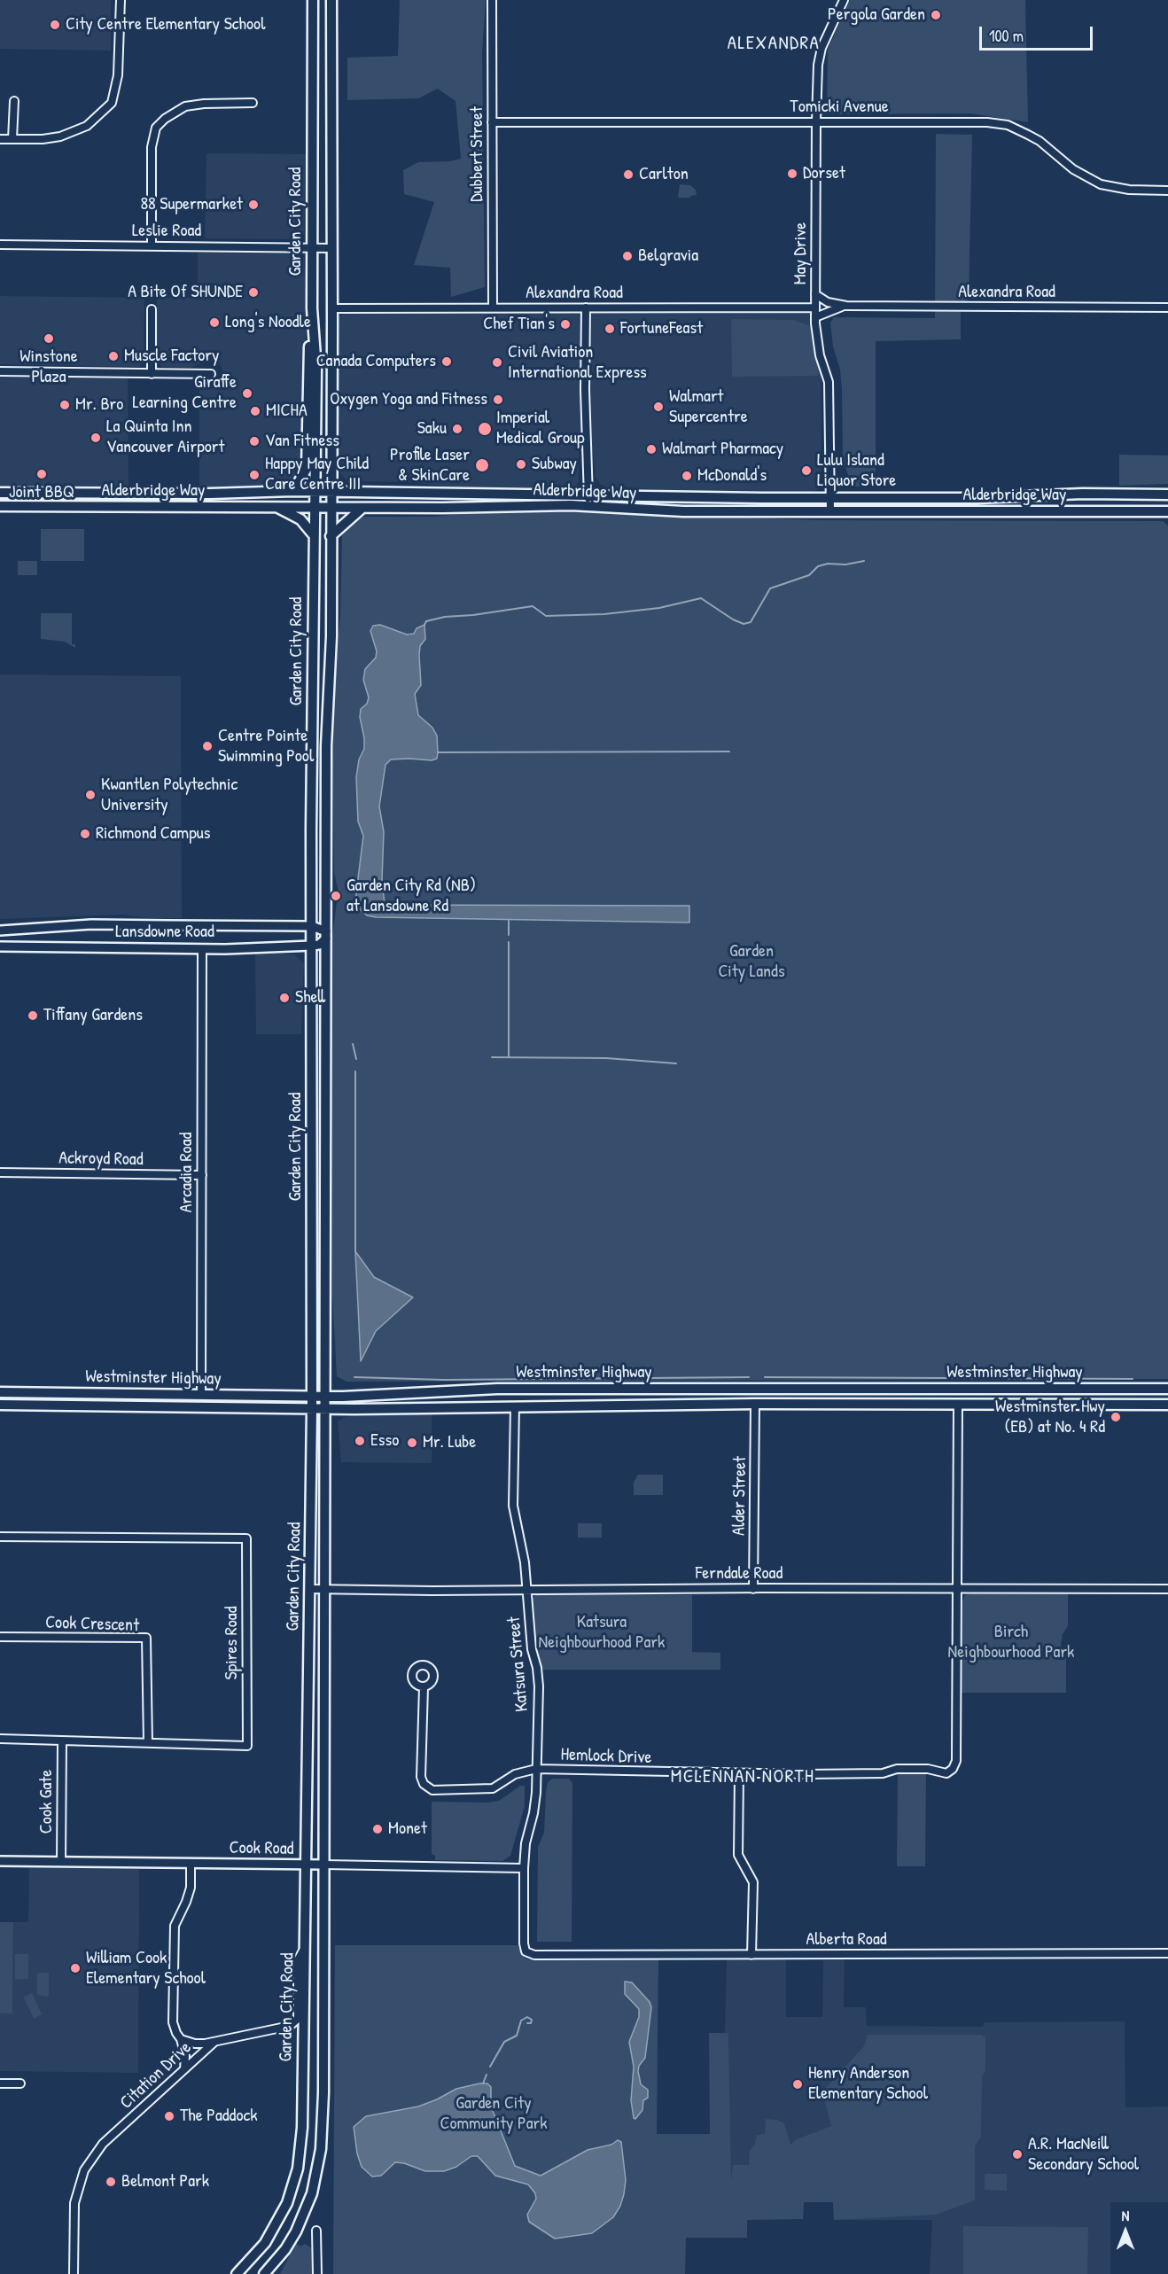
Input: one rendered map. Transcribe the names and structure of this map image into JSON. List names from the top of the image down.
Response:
{
  "streets": {
    "main road": ["Garden City Road", "Alderbridge Way", "Westminster Highway"],
    "street": [
      "Tomicki Avenue",
      "Dubbert Street",
      "Leslie Road",
      "May Drive",
      "Alexandra Road",
      "Lansdowne Road",
      "Ackroyd Road",
      "Arcadia Road",
      "Alder Street",
      "Ferndale Road",
      "Cook Crescent",
      "Spires Road",
      "Katsura Street",
      "Hemlock Drive",
      "Cook Gate",
      "Cook Road",
      "Alberta Road",
      "Citation Drive"
    ]
  },
  "crossings": [
    ["Tomicki Avenue", "Dubbert Street"],
    ["Tomicki Avenue", "May Drive"],
    ["Dubbert Street", "Alexandra Road"],
    ["Garden City Road", "Leslie Road"],
    ["Garden City Road", "Alexandra Road"],
    ["Garden City Road", "Alderbridge Way"],
    ["Garden City Road", "Lansdowne Road"],
    ["Garden City Road", "Westminster Highway"],
    ["Garden City Road", "Ferndale Road"],
    ["Garden City Road", "Cook Road"],
    ["Garden City Road", "Citation Drive"],
    ["May Drive", "Alexandra Road"],
    ["May Drive", "Alderbridge Way"],
    ["Lansdowne Road", "Arcadia Road"],
    ["Ackroyd Road", "Arcadia Road"],
    ["Arcadia Road", "Westminster Highway"],
    ["Westminster Highway", "Alder Street"],
    ["Westminster Highway", "Katsura Street"],
    ["Alder Street", "Ferndale Road"],
    ["Ferndale Road", "Katsura Street"],
    ["Ferndale Road", "Hemlock Drive"],
    ["Cook Crescent", "Spires Road"],
    ["Spires Road", "Cook Gate"],
    ["Katsura Street", "Hemlock Drive"],
    ["Katsura Street", "Cook Road"],
    ["Katsura Street", "Alberta Road"],
    ["Cook Gate", "Cook Road"]
  ],
  "districts": ["ALEXANDRA", "MCLENNAN NORTH"],
  "parks": [
    "Garden City Lands",
    "Katsura Neighbourhood Park",
    "Birch Neighbourhood Park",
    "Garden City Community Park"
  ],
  "places": [
    "Pergola Garden",
    "City Centre Elementary School",
    "Dorset",
    "Carlton",
    "88 Supermarket",
    "Belgravia",
    "A Bite Of SHUNDE",
    "Long's Noodle",
    "Chef Tian's",
    "FortuneFeast",
    "Winstone Plaza",
    "Muscle Factory",
    "Canada Computers",
    "Civil Aviation International Express",
    "Giraffe Learning Centre",
    "Oxygen Yoga and Fitness",
    "Mr. Bro",
    "Walmart Supercentre",
    "MICHA",
    "Saku",
    "Imperial Medical Group",
    "La Quinta Inn Vancouver Airport",
    "Van Fitness",
    "Walmart Pharmacy",
    "Subway",
    "Profile Laser & SkinCare",
    "Lulu Island Liquor Store",
    "Joint BBQ",
    "Happy May Child Care Centre III",
    "McDonald's",
    "Centre Pointe Swimming Pool",
    "Kwantlen Polytechnic University",
    "Richmond Campus",
    "Garden City Rd (NB) at Lansdowne Rd",
    "Shell",
    "Tiffany Gardens",
    "Westminster Hwy (EB) at No. 4 Rd",
    "Esso",
    "Mr. Lube",
    "Monet",
    "William Cook Elementary School",
    "Henry Anderson Elementary School",
    "The Paddock",
    "A.R. MacNeill Secondary School",
    "Belmont Park"
  ],
  "scale_bar": "100 m",
  "north": "top"
}
